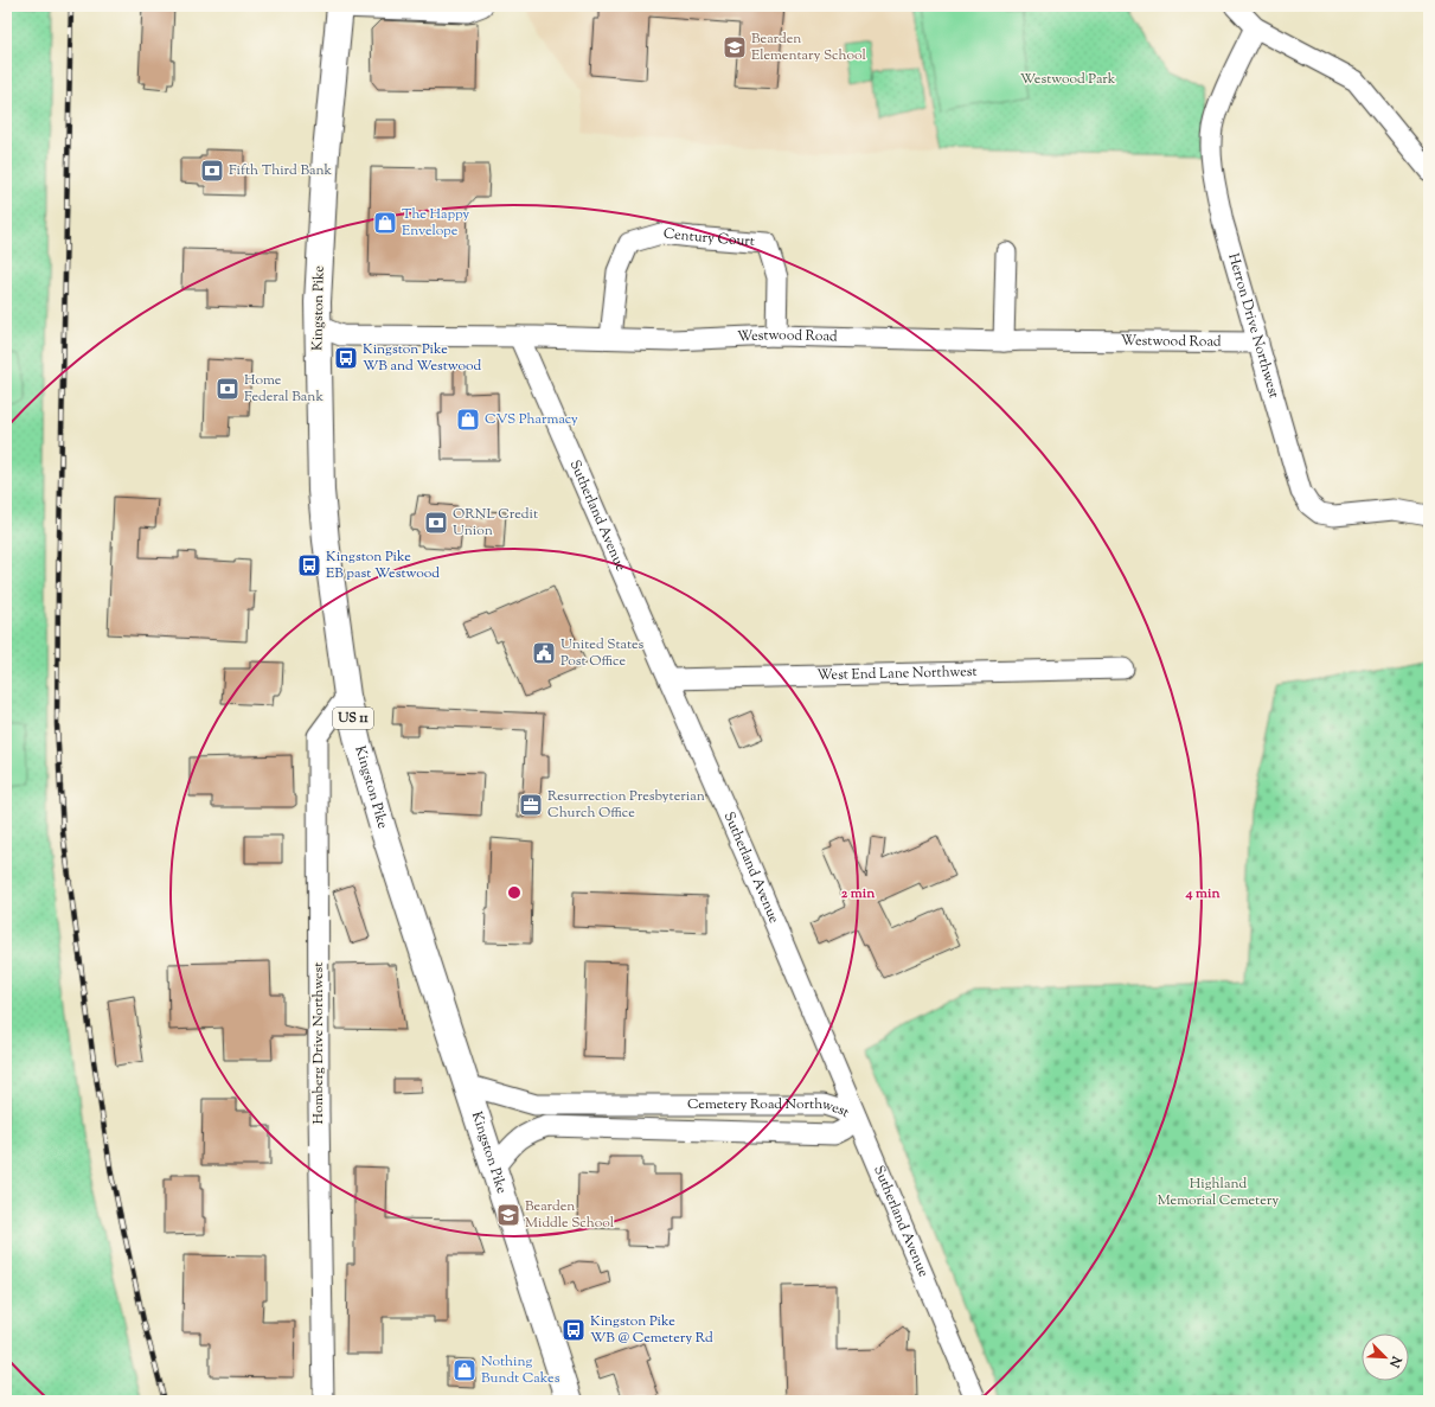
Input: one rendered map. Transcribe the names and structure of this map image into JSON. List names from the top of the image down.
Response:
{
  "streets": {
    "main road": ["Kingston Pike", "US 11"],
    "street": [
      "Century Court",
      "Herron Drive Northwest",
      "Westwood Road",
      "Sutherland Avenue",
      "West End Lane Northwest",
      "Homberg Drive Northwest",
      "Cemetery Road Northwest"
    ]
  },
  "crossings": [
    ["Century Court", "Westwood Road"],
    ["Kingston Pike", "Westwood Road"],
    ["Kingston Pike", "Homberg Drive Northwest"],
    ["Kingston Pike", "Cemetery Road Northwest"],
    ["Herron Drive Northwest", "Westwood Road"],
    ["Westwood Road", "Sutherland Avenue"],
    ["Sutherland Avenue", "West End Lane Northwest"],
    ["Sutherland Avenue", "Cemetery Road Northwest"]
  ],
  "parks": ["Westwood Park", "Highland Memorial Cemetery"],
  "places": {
    "school or university": ["Bearden Elementary School", "Bearden Middle School"],
    "bank": ["Fifth Third Bank", "Home Federal Bank", "ORNL Credit Union"],
    "shop": ["The Happy Envelope", "CVS Pharmacy", "Nothing Bundt Cakes"],
    "bus stop": ["Kingston Pike WB and Westwood", "Kingston Pike EB past Westwood", "Kingston Pike WB @ Cemetery Rd"],
    "public building": ["United States Post Office"],
    "office": ["Resurrection Presbyterian Church Office"]
  },
  "north": "bottom right",
  "rings": ["2 min", "4 min"]
}
